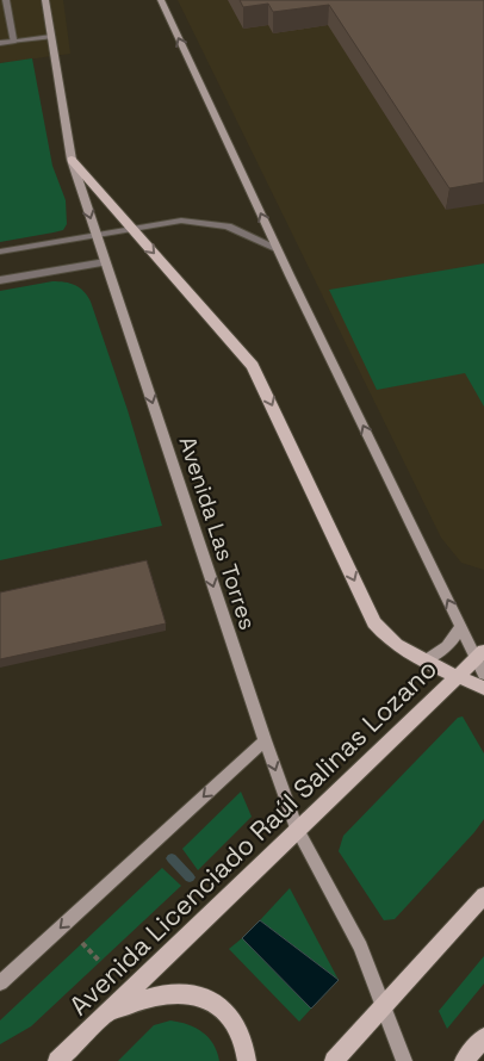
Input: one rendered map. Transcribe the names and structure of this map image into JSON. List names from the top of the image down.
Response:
{
  "streets": {
    "main road": ["Avenida Las Torres", "Avenida Licenciado Raúl Salinas Lozano"]
  },
  "crossings": [
    ["Avenida Las Torres", "Avenida Licenciado Raúl Salinas Lozano"]
  ]
}
